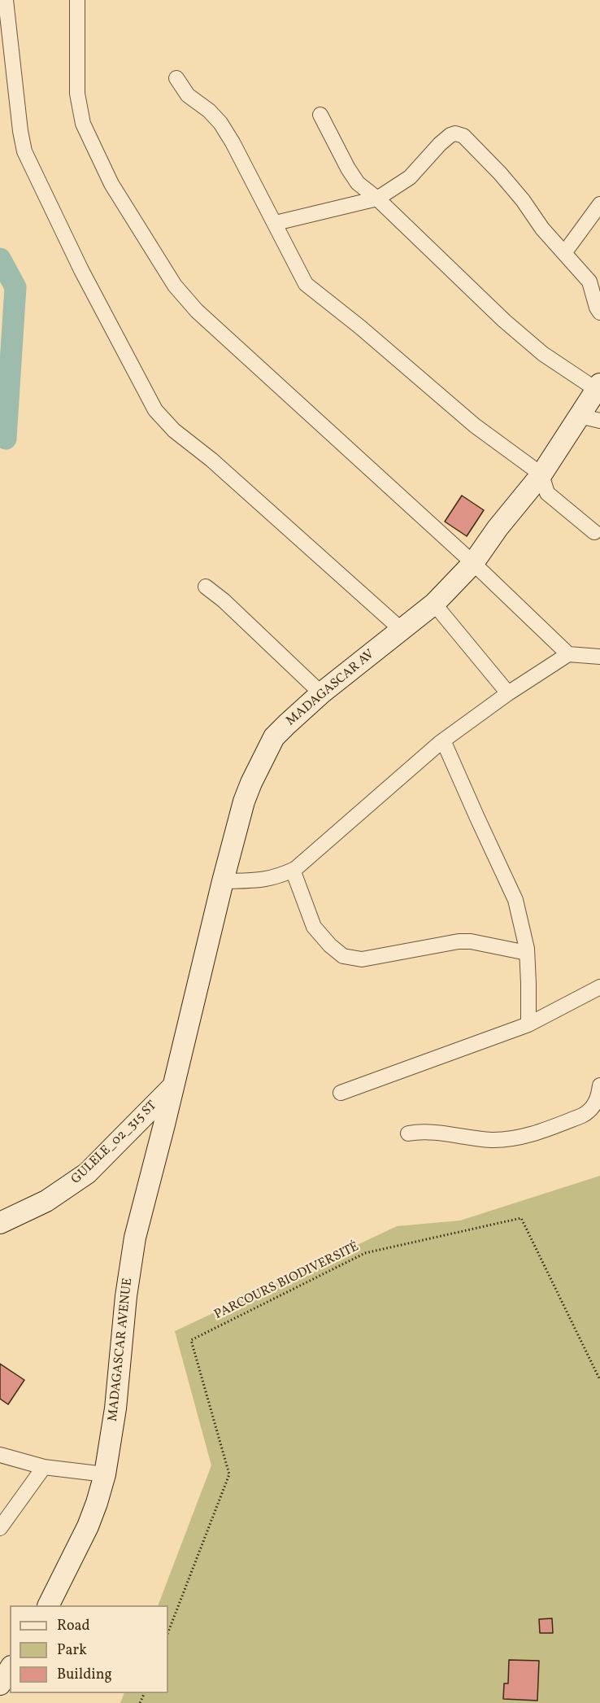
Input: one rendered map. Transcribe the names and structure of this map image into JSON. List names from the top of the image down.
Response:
{
  "streets": {
    "main road": ["MADAGASCAR AV", "GULELE_02_315 ST", "MADAGASCAR AVENUE"],
    "path": ["PARCOURS BIODIVERSITÉ"]
  },
  "crossings": [
    ["MADAGASCAR AV", "GULELE_02_315 ST"],
    ["MADAGASCAR AV", "MADAGASCAR AVENUE"],
    ["GULELE_02_315 ST", "MADAGASCAR AVENUE"]
  ],
  "legend": ["Road", "Park", "Building"]
}
